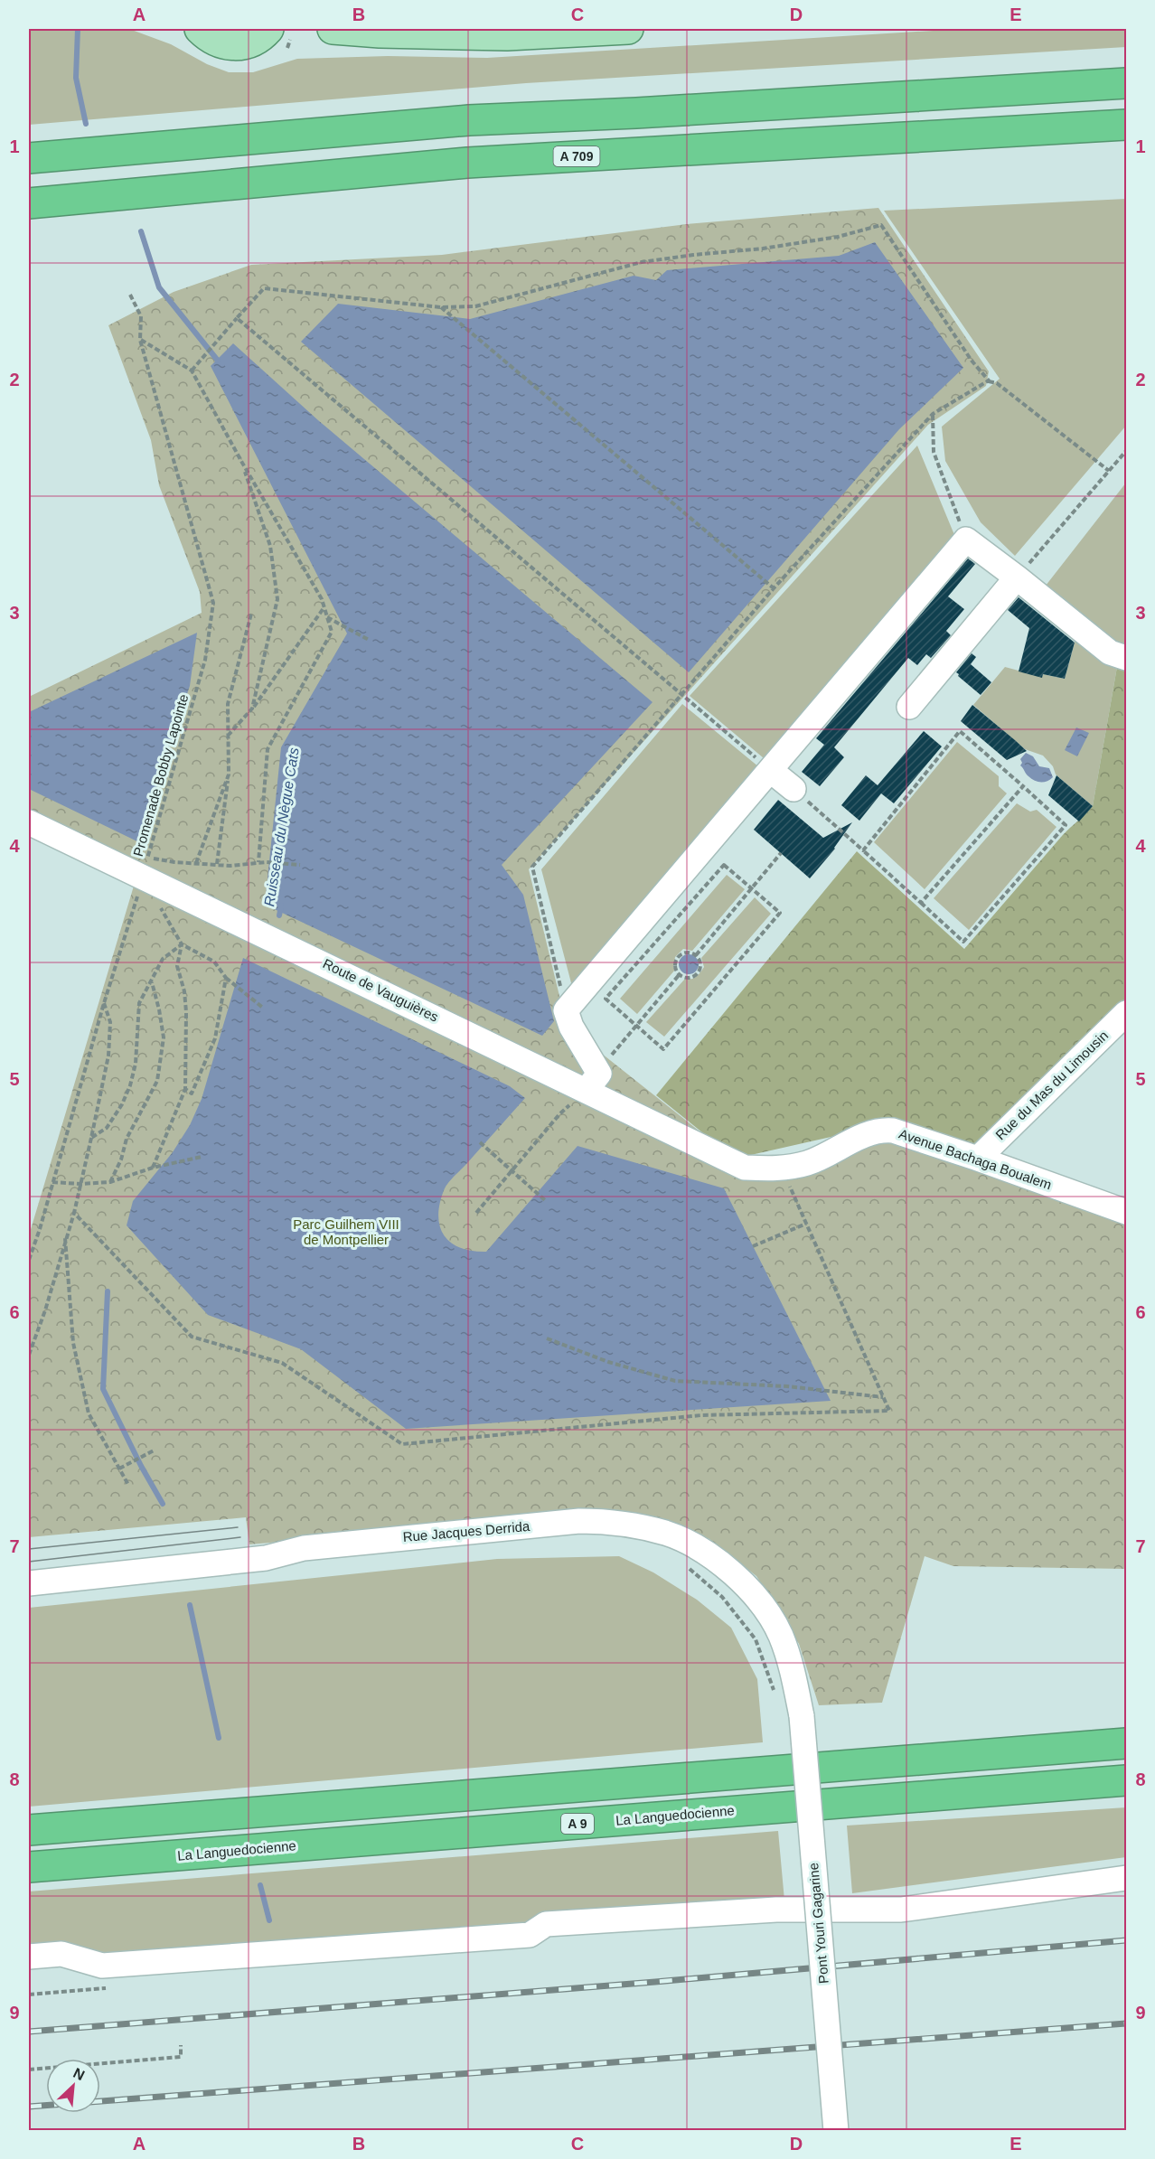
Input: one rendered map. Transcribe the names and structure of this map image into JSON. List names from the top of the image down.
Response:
{
  "streets": {
    "highway": ["A 709", "La Languedocienne", "A 9"],
    "street": [
      "Route de Vauguières",
      "Rue du Mas du Limousin",
      "Avenue Bachaga Boualem",
      "Rue Jacques Derrida",
      "Pont Youri Gagarine"
    ],
    "path": ["Promenade Bobby Lapointe"]
  },
  "crossings": [
    ["Promenade Bobby Lapointe", "Route de Vauguières"],
    ["Route de Vauguières", "Avenue Bachaga Boualem"],
    ["Rue du Mas du Limousin", "Avenue Bachaga Boualem"],
    ["Rue Jacques Derrida", "Pont Youri Gagarine"]
  ],
  "water": ["Ruisseau du Nègue Cats"],
  "parks": ["Parc Guilhem VIII de Montpellier"],
  "north": "top right",
  "grid": {
    "columns": [
      "A",
      "B",
      "C",
      "D",
      "E"
    ],
    "rows": [
      "1",
      "2",
      "3",
      "4",
      "5",
      "6",
      "7",
      "8",
      "9"
    ]
  }
}
